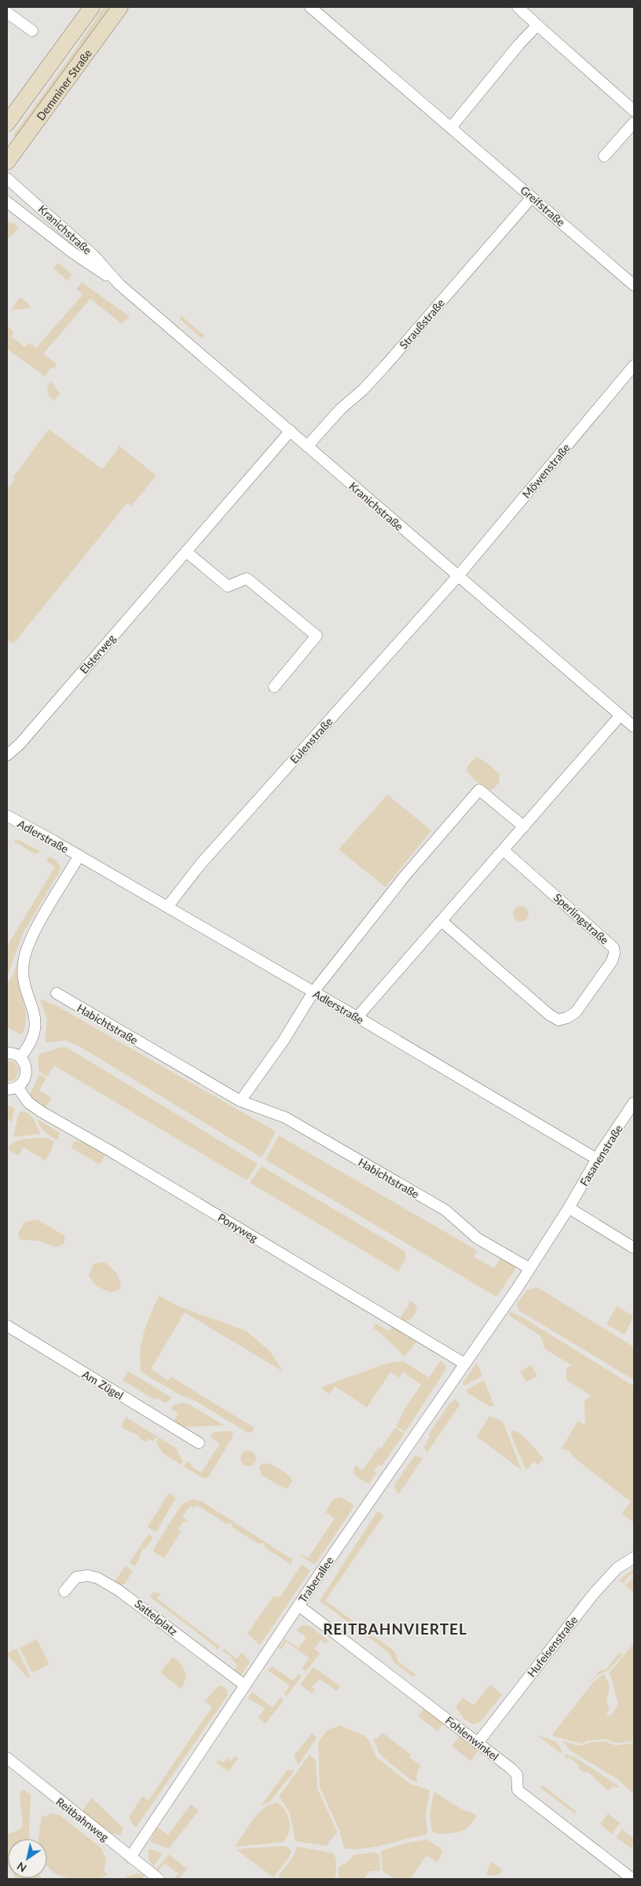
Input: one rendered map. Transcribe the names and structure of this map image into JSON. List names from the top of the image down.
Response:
{
  "streets": {
    "main road": ["Demminer Straße"],
    "street": [
      "Greifstraße",
      "Kranichstraße",
      "Straußstraße",
      "Möwenstraße",
      "Elsterweg",
      "Eulenstraße",
      "Adlerstraße",
      "Sperlingstraße",
      "Habichtstraße",
      "Fasanenstraße",
      "Ponyweg",
      "Am Zügel",
      "Traberallee",
      "Sattelplatz",
      "Hufeisenstraße",
      "Fohlenwinkel",
      "Reitbahnweg"
    ]
  },
  "crossings": [
    ["Greifstraße", "Straußstraße"],
    ["Kranichstraße", "Straußstraße"],
    ["Kranichstraße", "Möwenstraße"],
    ["Kranichstraße", "Elsterweg"],
    ["Kranichstraße", "Eulenstraße"],
    ["Möwenstraße", "Eulenstraße"],
    ["Eulenstraße", "Adlerstraße"],
    ["Adlerstraße", "Fasanenstraße"],
    ["Adlerstraße", "Ponyweg"],
    ["Habichtstraße", "Fasanenstraße"],
    ["Fasanenstraße", "Traberallee"],
    ["Ponyweg", "Traberallee"],
    ["Traberallee", "Sattelplatz"],
    ["Traberallee", "Fohlenwinkel"],
    ["Traberallee", "Reitbahnweg"],
    ["Hufeisenstraße", "Fohlenwinkel"]
  ],
  "districts": ["REITBAHNVIERTEL"],
  "north": "bottom left"
}
